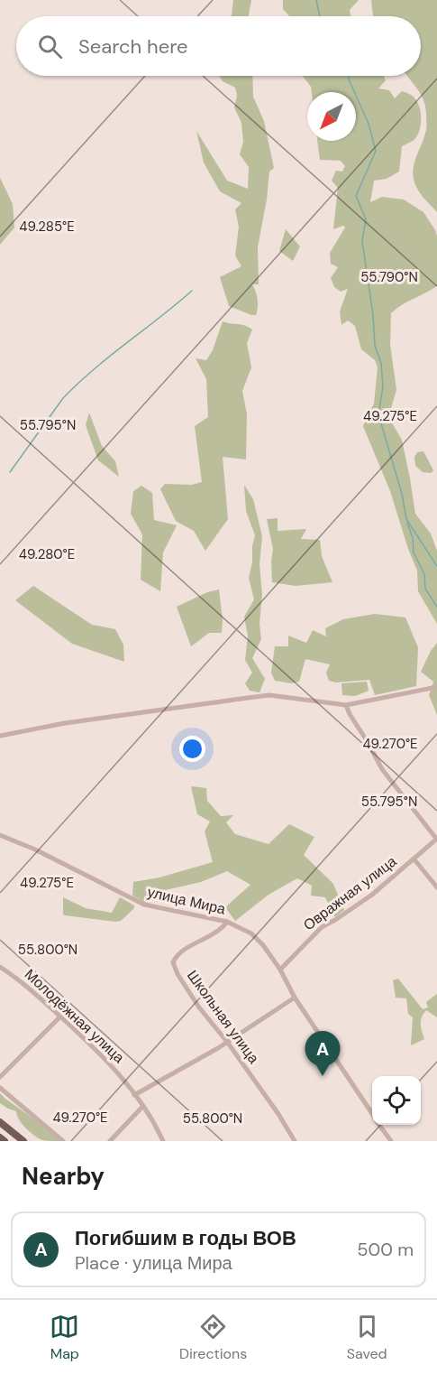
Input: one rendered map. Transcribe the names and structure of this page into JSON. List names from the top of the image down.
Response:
{
  "streets": {
    "street": [
      "Овражная улица",
      "улица Мира",
      "Молодёжная улица",
      "Школьная улица"
    ]
  },
  "crossings": [
    ["Овражная улица", "улица Мира"],
    ["улица Мира", "Школьная улица"]
  ],
  "north": "bottom left",
  "page": {
    "search": "Search here",
    "pins": "A",
    "heading": "Nearby",
    "list": [
      {
        "mark": "A",
        "name": "Погибшим в годы ВОВ",
        "note": "Place · улица Мира",
        "value": "500 m"
      }
    ],
    "nav": ["Map", "Directions", "Saved"]
  },
  "coordinates": [
    "49.285°E",
    "55.790°N",
    "49.275°E",
    "55.795°N",
    "49.280°E",
    "49.270°E",
    "55.800°N"
  ]
}
